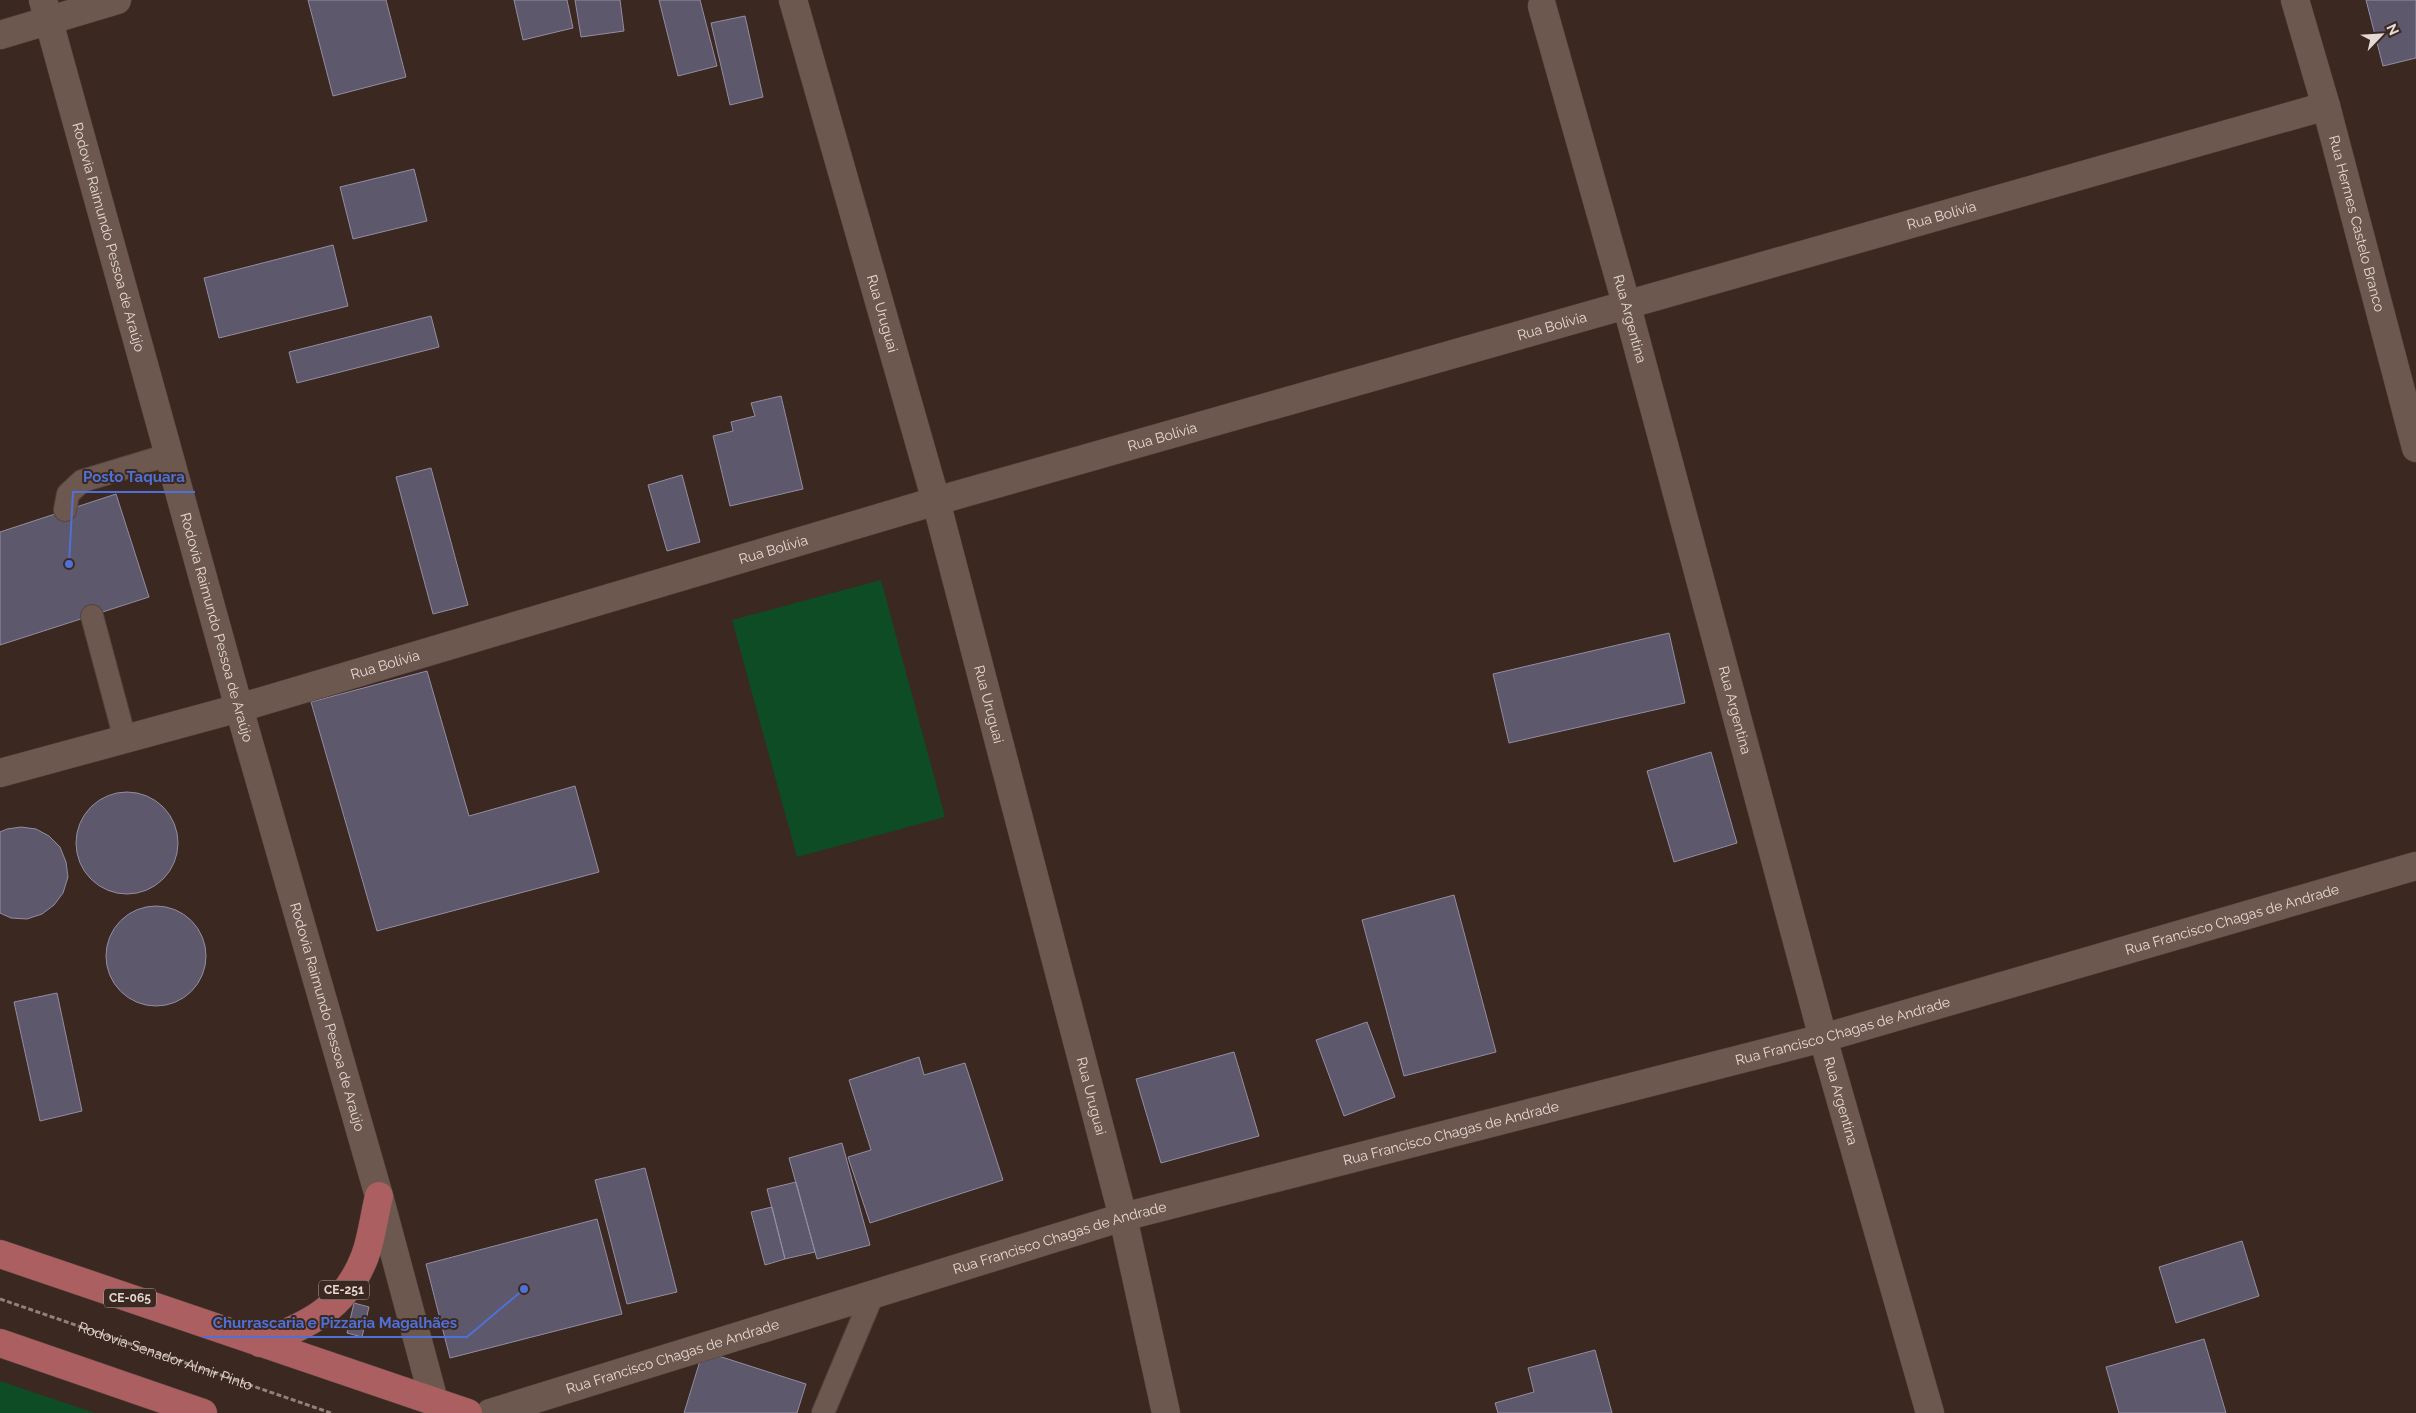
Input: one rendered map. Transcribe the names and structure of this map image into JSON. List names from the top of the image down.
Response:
{
  "streets": {
    "main road": ["Rodovia Raimundo Pessoa de Araújo", "CE-251", "CE-065"],
    "street": [
      "Rua Bolívia",
      "Rua Hermes Castelo Branco",
      "Rua Uruguai",
      "Rua Argentina",
      "Rua Francisco Chagas de Andrade"
    ],
    "path": ["Rodovia Senador Almir Pinto"]
  },
  "crossings": [
    ["Rua Bolívia", "Rua Hermes Castelo Branco"],
    ["Rua Bolívia", "Rodovia Raimundo Pessoa de Araújo"],
    ["Rua Bolívia", "Rua Uruguai"],
    ["Rua Bolívia", "Rua Argentina"],
    ["Rodovia Raimundo Pessoa de Araújo", "CE-065"],
    ["Rua Uruguai", "Rua Francisco Chagas de Andrade"],
    ["Rua Argentina", "Rua Francisco Chagas de Andrade"]
  ],
  "places": ["Posto Taquara", "Churrascaria e Pizzaria Magalhães"],
  "north": "top right"
}
